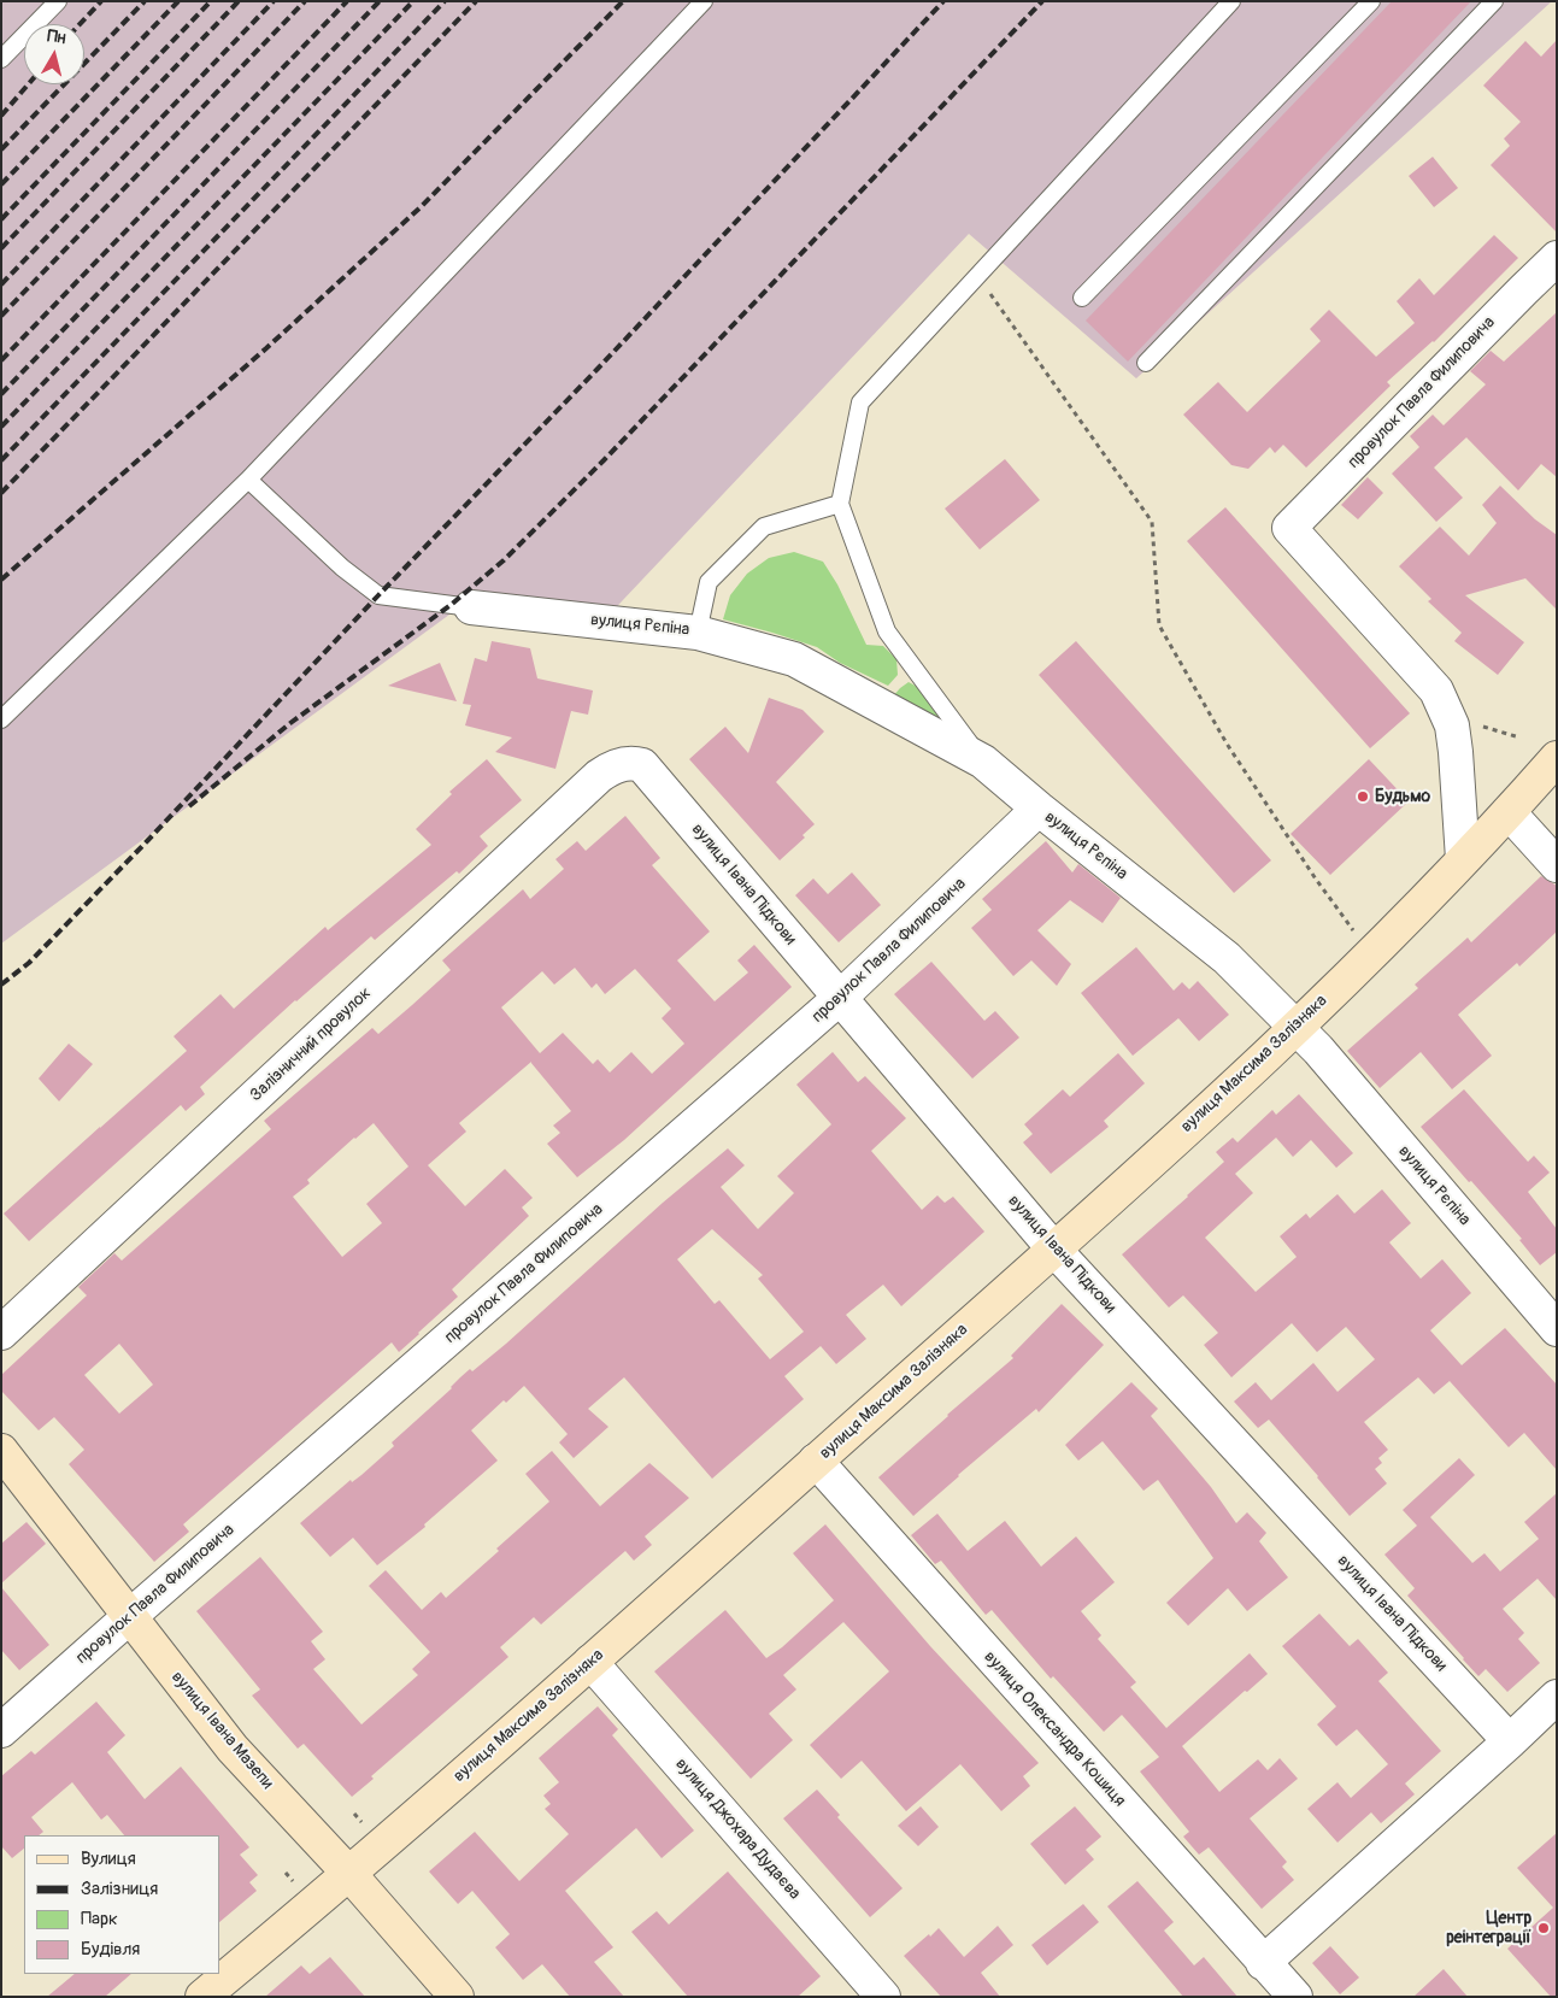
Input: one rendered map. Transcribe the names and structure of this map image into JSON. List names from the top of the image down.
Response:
{
  "streets": {
    "main road": ["вулиця Максима Залізняка", "вулиця Івана Мазепи"],
    "street": [
      "провулок Павла Филиповича",
      "вулиця Рєпіна",
      "вулиця Івана Підкови",
      "Залізничний провулок",
      "вулиця Олександра Кошиця",
      "вулиця Джохара Дудаєва"
    ]
  },
  "crossings": [
    ["провулок Павла Филиповича", "вулиця Рєпіна"],
    ["провулок Павла Филиповича", "вулиця Івана Підкови"],
    ["провулок Павла Филиповича", "вулиця Максима Залізняка"],
    ["провулок Павла Филиповича", "вулиця Івана Мазепи"],
    ["вулиця Рєпіна", "вулиця Максима Залізняка"],
    ["вулиця Івана Підкови", "Залізничний провулок"],
    ["вулиця Івана Підкови", "вулиця Максима Залізняка"],
    ["вулиця Максима Залізняка", "вулиця Олександра Кошиця"],
    ["вулиця Максима Залізняка", "вулиця Івана Мазепи"],
    ["вулиця Максима Залізняка", "вулиця Джохара Дудаєва"]
  ],
  "places": ["Будьмо", "Центр реінтеграції"],
  "legend": [
    "Вулиця",
    "Залізниця",
    "Парк",
    "Будівля"
  ],
  "north": "top"
}
